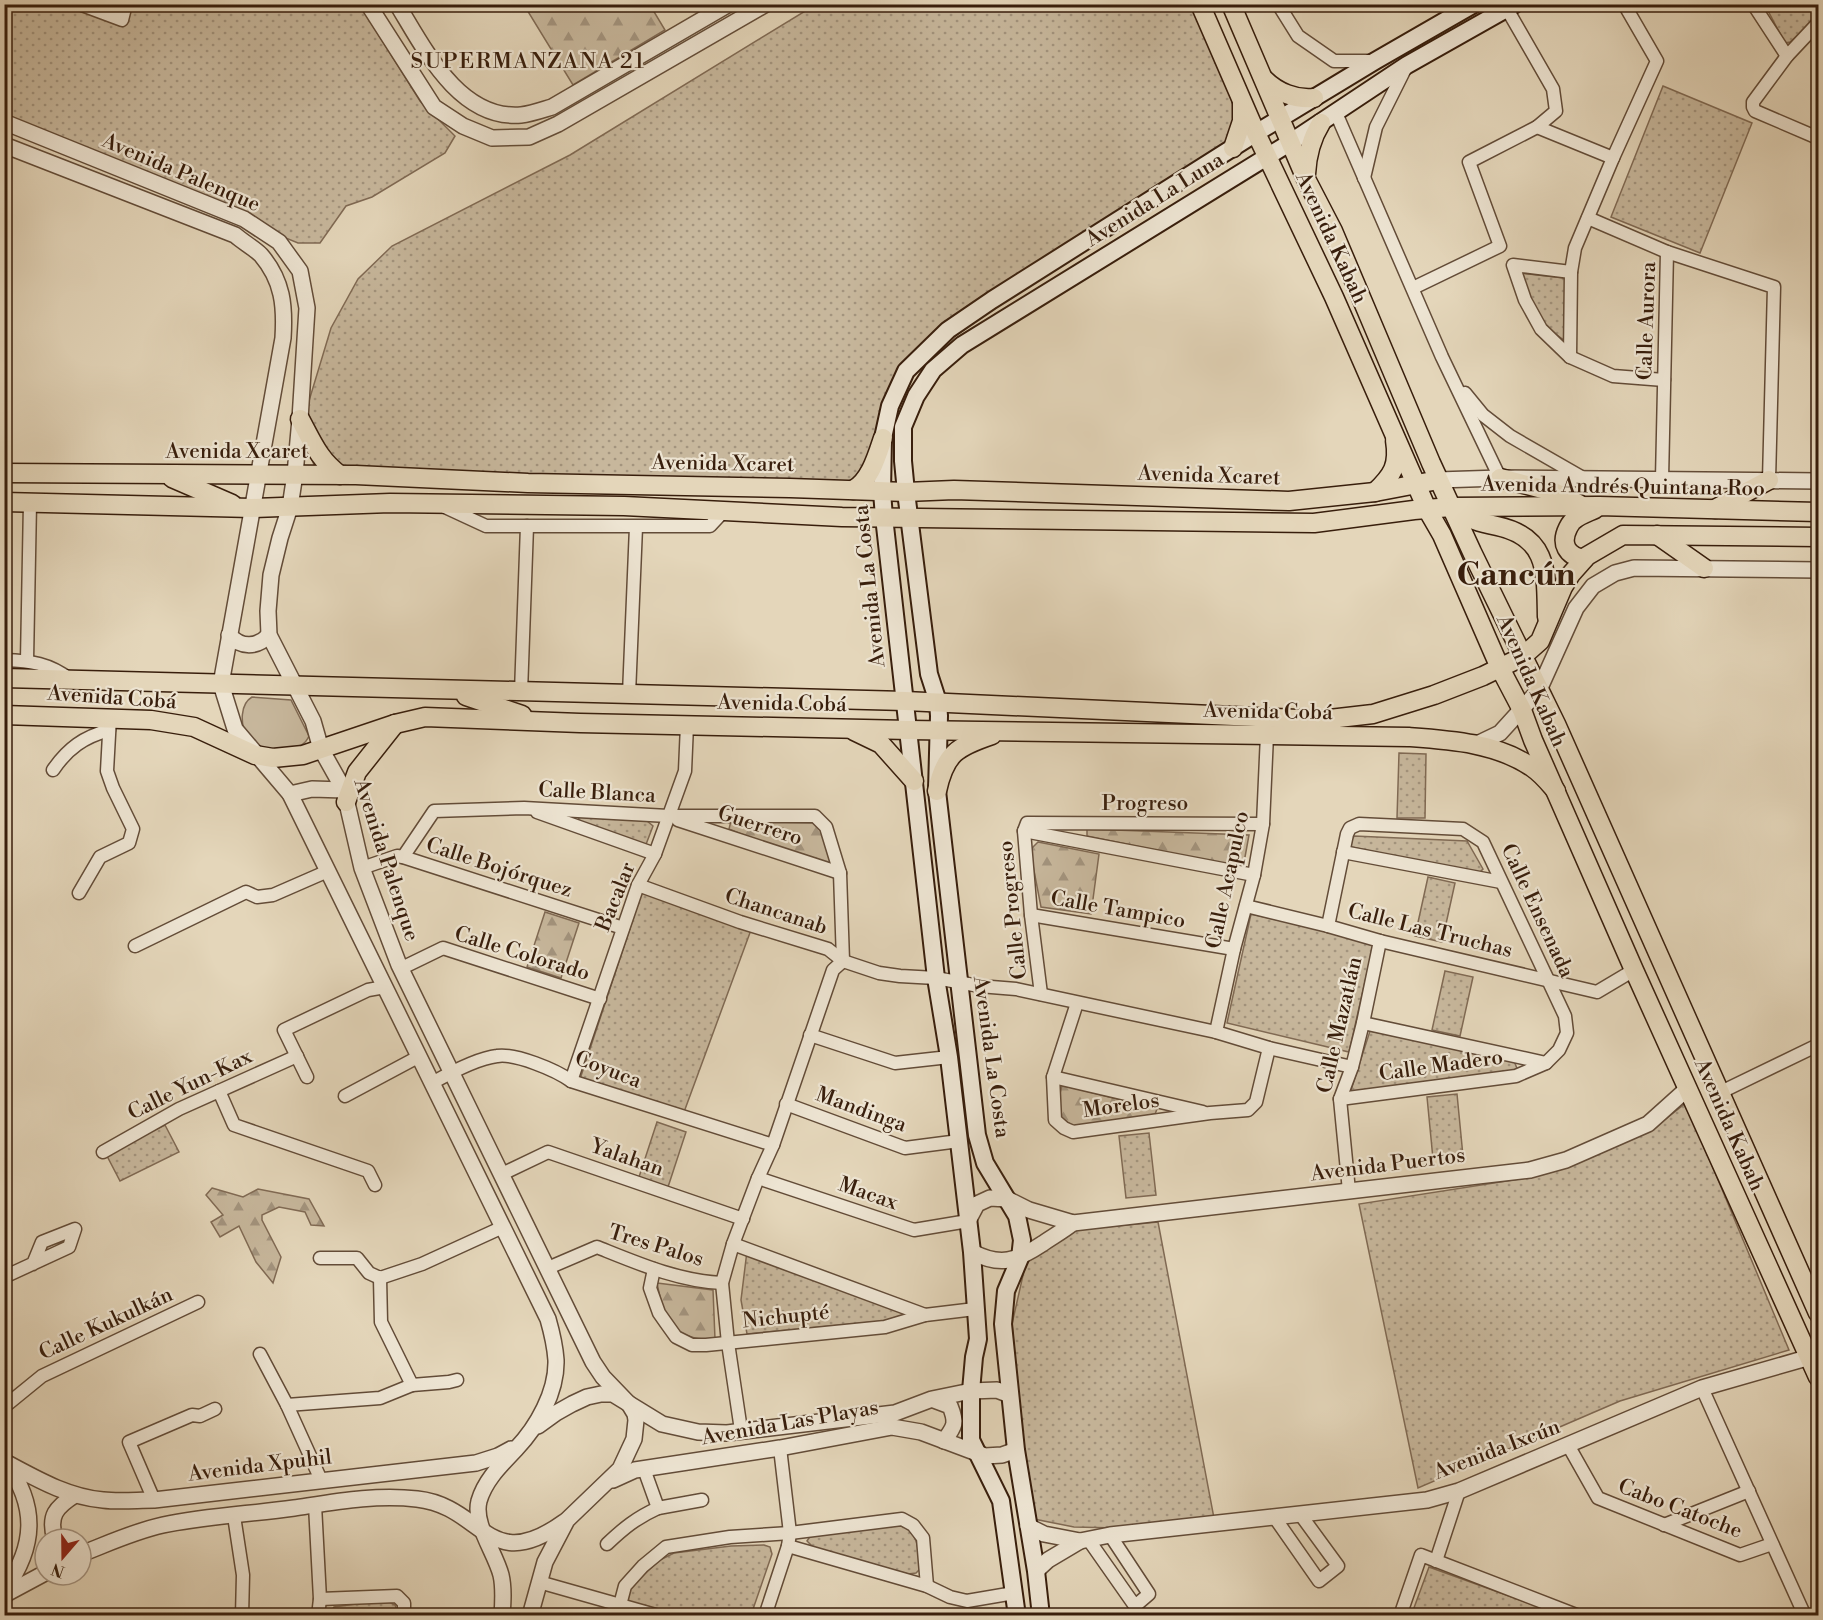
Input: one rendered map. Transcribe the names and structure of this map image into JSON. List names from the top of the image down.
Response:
{
  "streets": {
    "main road": [
      "Avenida La Luna",
      "Avenida Kabah",
      "Avenida Xcaret",
      "Avenida Andrés Quintana Roo",
      "Avenida La Costa",
      "Avenida Cobá"
    ],
    "street": [
      "Avenida Palenque",
      "Calle Aurora",
      "Calle Blanca",
      "Progreso",
      "Guerrero",
      "Calle Bojórquez",
      "Calle Acapulco",
      "Bacalar",
      "Calle Progreso",
      "Calle Tampico",
      "Calle Ensenada",
      "Chancanab",
      "Calle Las Truchas",
      "Calle Colorado",
      "Calle Mazatlán",
      "Calle Madero",
      "Coyuca",
      "Calle Yun-Kax",
      "Morelos",
      "Mandinga",
      "Yalahan",
      "Avenida Puertos",
      "Macax",
      "Tres Palos",
      "Nichupté",
      "Calle Kukulkán",
      "Avenida Las Playas",
      "Avenida Ixcún",
      "Avenida Xpuhil",
      "Cabo Catoche"
    ]
  },
  "crossings": [
    ["Avenida Palenque", "Avenida Xcaret"],
    ["Avenida Palenque", "Avenida Cobá"],
    ["Avenida Palenque", "Calle Bojórquez"],
    ["Avenida Palenque", "Calle Colorado"],
    ["Avenida Palenque", "Coyuca"],
    ["Avenida Palenque", "Yalahan"],
    ["Avenida Palenque", "Tres Palos"],
    ["Avenida Palenque", "Avenida Las Playas"],
    ["Avenida Palenque", "Avenida Xpuhil"],
    ["Avenida La Luna", "Avenida Kabah"],
    ["Avenida La Luna", "Avenida Xcaret"],
    ["Avenida La Luna", "Avenida La Costa"],
    ["Avenida Kabah", "Avenida Xcaret"],
    ["Avenida Kabah", "Avenida Andrés Quintana Roo"],
    ["Avenida Kabah", "Avenida Cobá"],
    ["Avenida Kabah", "Calle Las Truchas"],
    ["Avenida Kabah", "Avenida Puertos"],
    ["Avenida Kabah", "Avenida Ixcún"],
    ["Calle Aurora", "Avenida Andrés Quintana Roo"],
    ["Avenida Xcaret", "Avenida Andrés Quintana Roo"],
    ["Avenida Xcaret", "Avenida La Costa"],
    ["Avenida La Costa", "Avenida Cobá"],
    ["Avenida La Costa", "Chancanab"],
    ["Avenida La Costa", "Mandinga"],
    ["Avenida La Costa", "Avenida Puertos"],
    ["Avenida La Costa", "Macax"],
    ["Avenida La Costa", "Nichupté"],
    ["Avenida La Costa", "Avenida Las Playas"],
    ["Avenida La Costa", "Avenida Ixcún"],
    ["Avenida Cobá", "Calle Acapulco"],
    ["Avenida Cobá", "Bacalar"],
    ["Calle Blanca", "Guerrero"],
    ["Calle Blanca", "Calle Bojórquez"],
    ["Calle Blanca", "Bacalar"],
    ["Progreso", "Calle Acapulco"],
    ["Progreso", "Calle Progreso"],
    ["Guerrero", "Bacalar"],
    ["Calle Bojórquez", "Bacalar"],
    ["Calle Acapulco", "Calle Tampico"],
    ["Calle Acapulco", "Calle Las Truchas"],
    ["Bacalar", "Chancanab"],
    ["Bacalar", "Calle Colorado"],
    ["Bacalar", "Coyuca"],
    ["Calle Progreso", "Calle Tampico"],
    ["Calle Ensenada", "Calle Las Truchas"],
    ["Calle Ensenada", "Calle Madero"],
    ["Calle Las Truchas", "Calle Mazatlán"],
    ["Calle Mazatlán", "Calle Madero"],
    ["Calle Mazatlán", "Avenida Puertos"],
    ["Avenida Puertos", "Macax"],
    ["Tres Palos", "Nichupté"],
    ["Avenida Ixcún", "Cabo Catoche"]
  ],
  "districts": ["SUPERMANZANA 21", "Cancún"],
  "north": "bottom"
}
